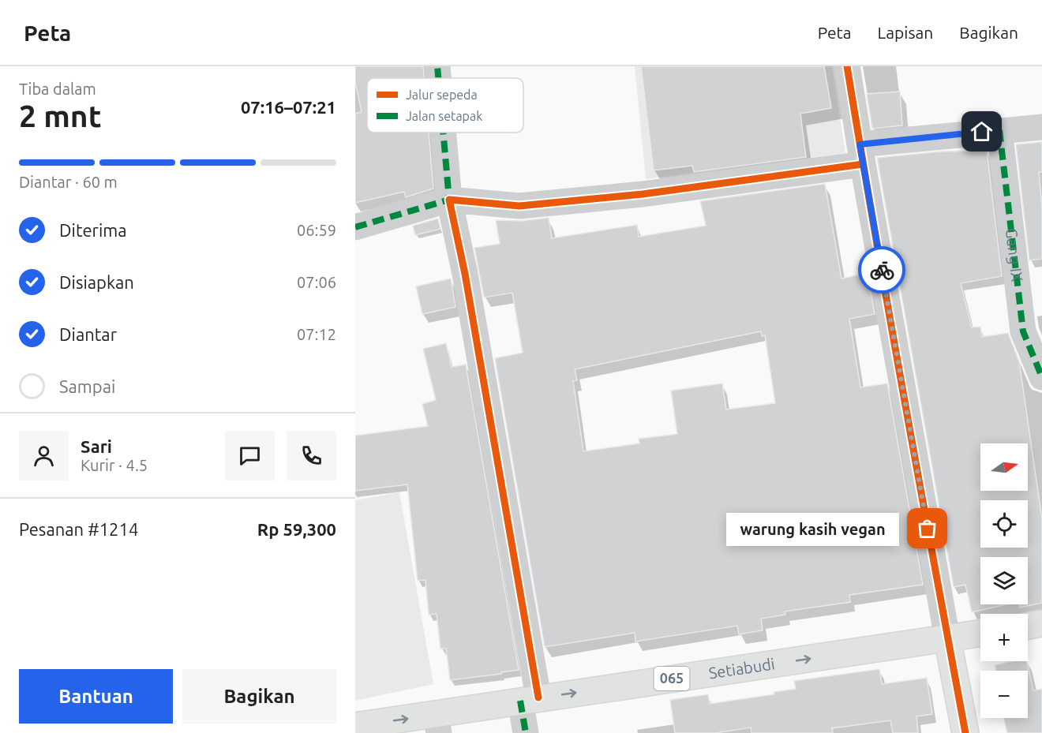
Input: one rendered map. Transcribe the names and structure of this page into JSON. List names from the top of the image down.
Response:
{
  "streets": {
    "main road": ["Setiabudi", "065"],
    "street": ["Gang IX"]
  },
  "one_way": ["Setiabudi"],
  "places": ["warung kasih vegan"],
  "legend": ["Jalur sepeda", "Jalan setapak"],
  "north": "right",
  "page": {
    "header": "Peta",
    "nav": ["Peta", "Lapisan", "Bagikan"],
    "heading": ["2 mnt", "Tiba dalam", "07:16–07:21"],
    "panel": [
      "Sari",
      "Kurir · 4.5",
      "Pesanan #1214",
      "Rp 59,300"
    ],
    "bar": "Diantar · 60 m",
    "list": [
      ["Diterima", "06:59"],
      ["Disiapkan", "07:06"],
      ["Diantar", "07:12"],
      "Sampai"
    ],
    "map_buttons": ["+", "−"],
    "bubble": "warung kasih vegan",
    "buttons": ["Bantuan", "Bagikan"]
  }
}
